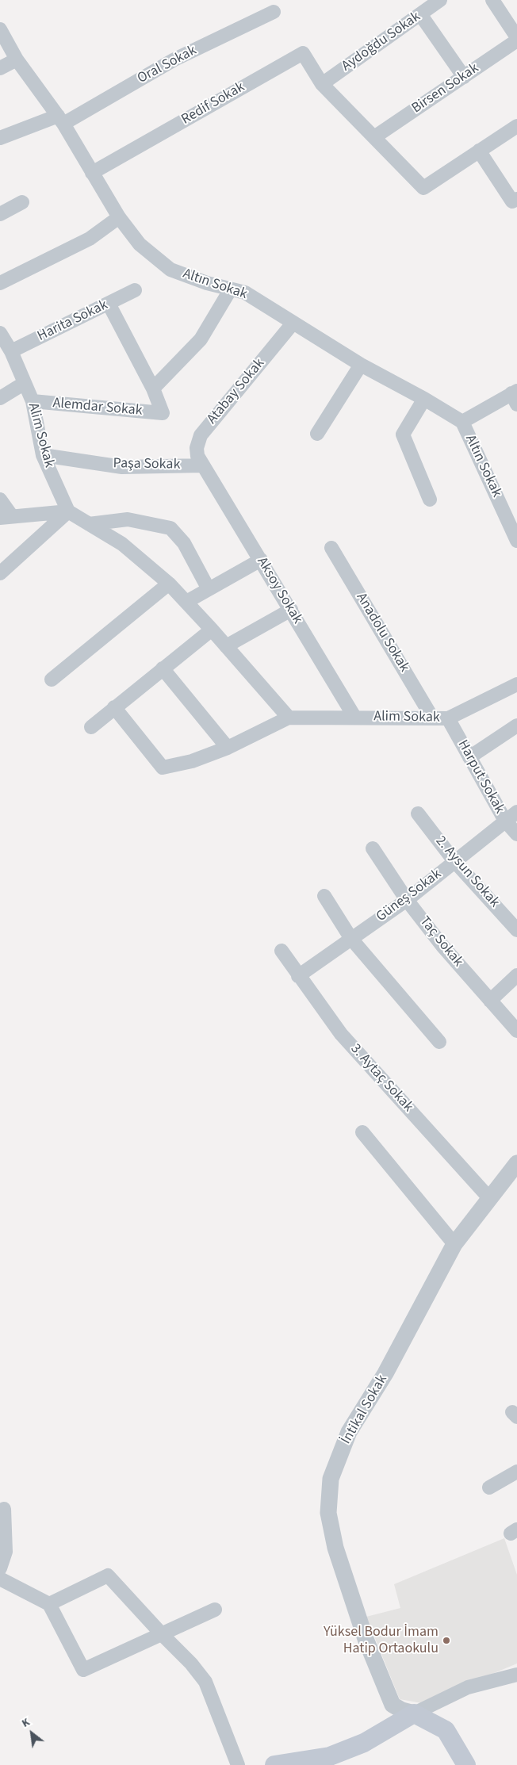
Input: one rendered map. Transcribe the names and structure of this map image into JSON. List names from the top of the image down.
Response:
{
  "streets": {
    "street": [
      "Aydoğdu Sokak",
      "Oral Sokak",
      "Birsen Sokak",
      "Redif Sokak",
      "Altın Sokak",
      "Harita Sokak",
      "Atabay Sokak",
      "Alemdar Sokak",
      "Alim Sokak",
      "Paşa Sokak",
      "Aksoy Sokak",
      "Anadolu Sokak",
      "Harput Sokak",
      "2. Aysun Sokak",
      "Güneş Sokak",
      "Taç Sokak",
      "3. Aytaç Sokak",
      "İntikal Sokak"
    ]
  },
  "crossings": [
    ["Aydoğdu Sokak", "Redif Sokak"],
    ["Oral Sokak", "Altın Sokak"],
    ["Redif Sokak", "Altın Sokak"],
    ["Altın Sokak", "Atabay Sokak"],
    ["Harita Sokak", "Alim Sokak"],
    ["Atabay Sokak", "Paşa Sokak"],
    ["Atabay Sokak", "Aksoy Sokak"],
    ["Alemdar Sokak", "Alim Sokak"],
    ["Alim Sokak", "Paşa Sokak"],
    ["Alim Sokak", "Aksoy Sokak"],
    ["Alim Sokak", "Anadolu Sokak"],
    ["Alim Sokak", "Harput Sokak"],
    ["Paşa Sokak", "Aksoy Sokak"],
    ["Harput Sokak", "Güneş Sokak"],
    ["2. Aysun Sokak", "Güneş Sokak"],
    ["Güneş Sokak", "Taç Sokak"],
    ["Güneş Sokak", "3. Aytaç Sokak"],
    ["3. Aytaç Sokak", "İntikal Sokak"]
  ],
  "places": ["Yüksel Bodur İmam Hatip Ortaokulu"],
  "north": "top left"
}
